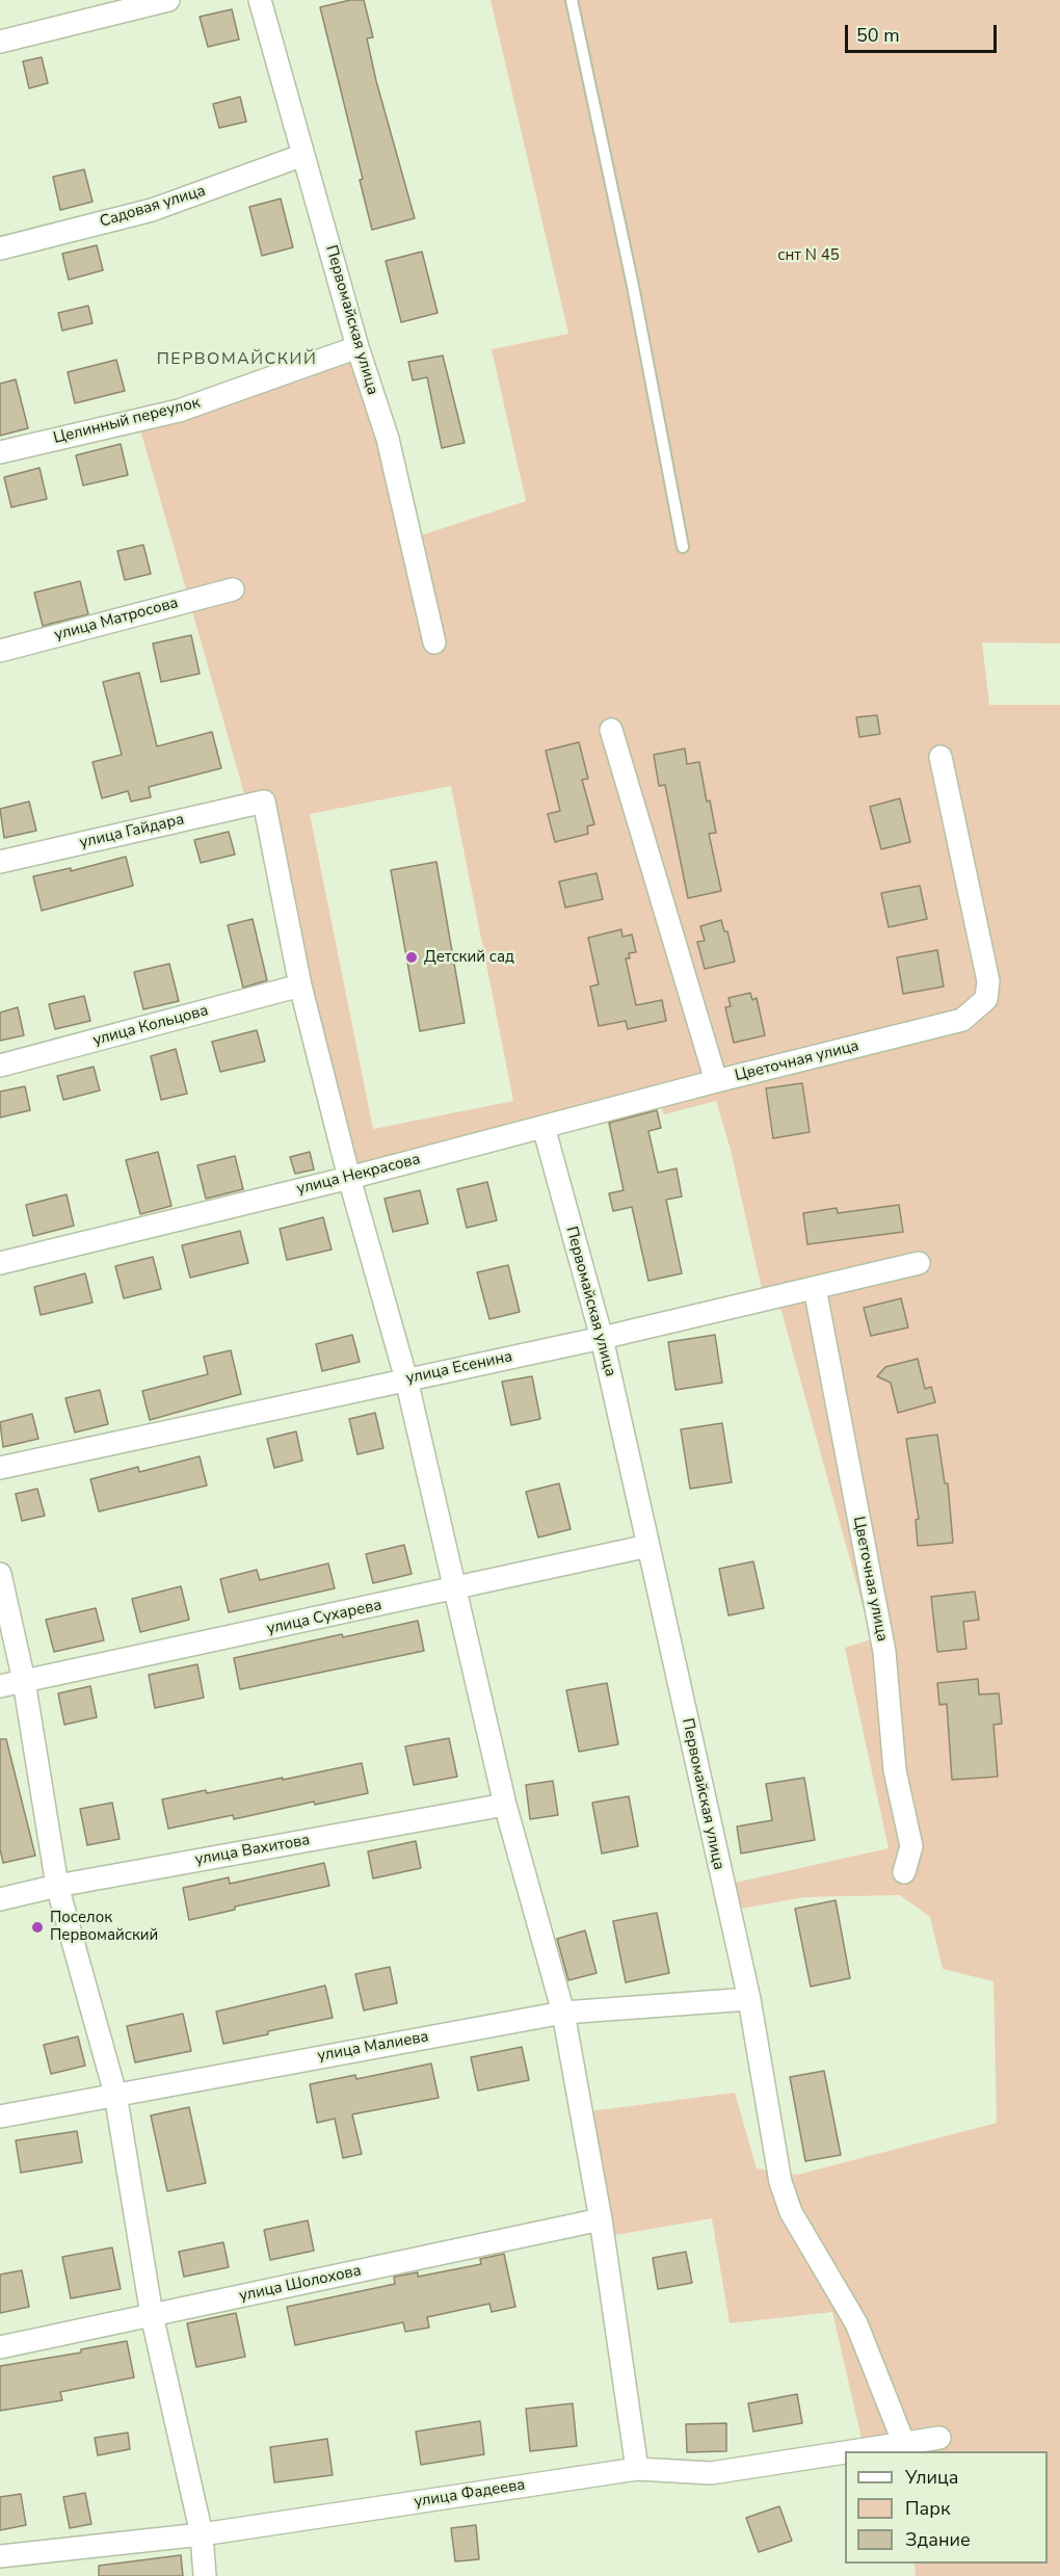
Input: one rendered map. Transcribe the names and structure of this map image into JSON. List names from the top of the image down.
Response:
{
  "streets": {
    "street": [
      "Садовая улица",
      "Первомайская улица",
      "Целинный переулок",
      "улица Матросова",
      "улица Гайдара",
      "улица Кольцова",
      "Цветочная улица",
      "улица Некрасова",
      "улица Есенина",
      "улица Сухарева",
      "улица Вахитова",
      "улица Малиева",
      "улица Шолохова",
      "улица Фадеева"
    ]
  },
  "crossings": [
    ["Садовая улица", "Первомайская улица"],
    ["Первомайская улица", "Целинный переулок"],
    ["Первомайская улица", "улица Некрасова"],
    ["Первомайская улица", "улица Есенина"],
    ["Первомайская улица", "улица Сухарева"],
    ["Первомайская улица", "улица Малиева"],
    ["Первомайская улица", "улица Фадеева"],
    ["улица Гайдара", "улица Кольцова"],
    ["Цветочная улица", "улица Некрасова"],
    ["Цветочная улица", "улица Есенина"]
  ],
  "districts": ["ПЕРВОМАЙСКИЙ"],
  "parks": ["снт N 45"],
  "places": ["Детский сад", "Поселок Первомайский"],
  "legend": ["Улица", "Парк", "Здание"],
  "scale_bar": "50 m"
}
